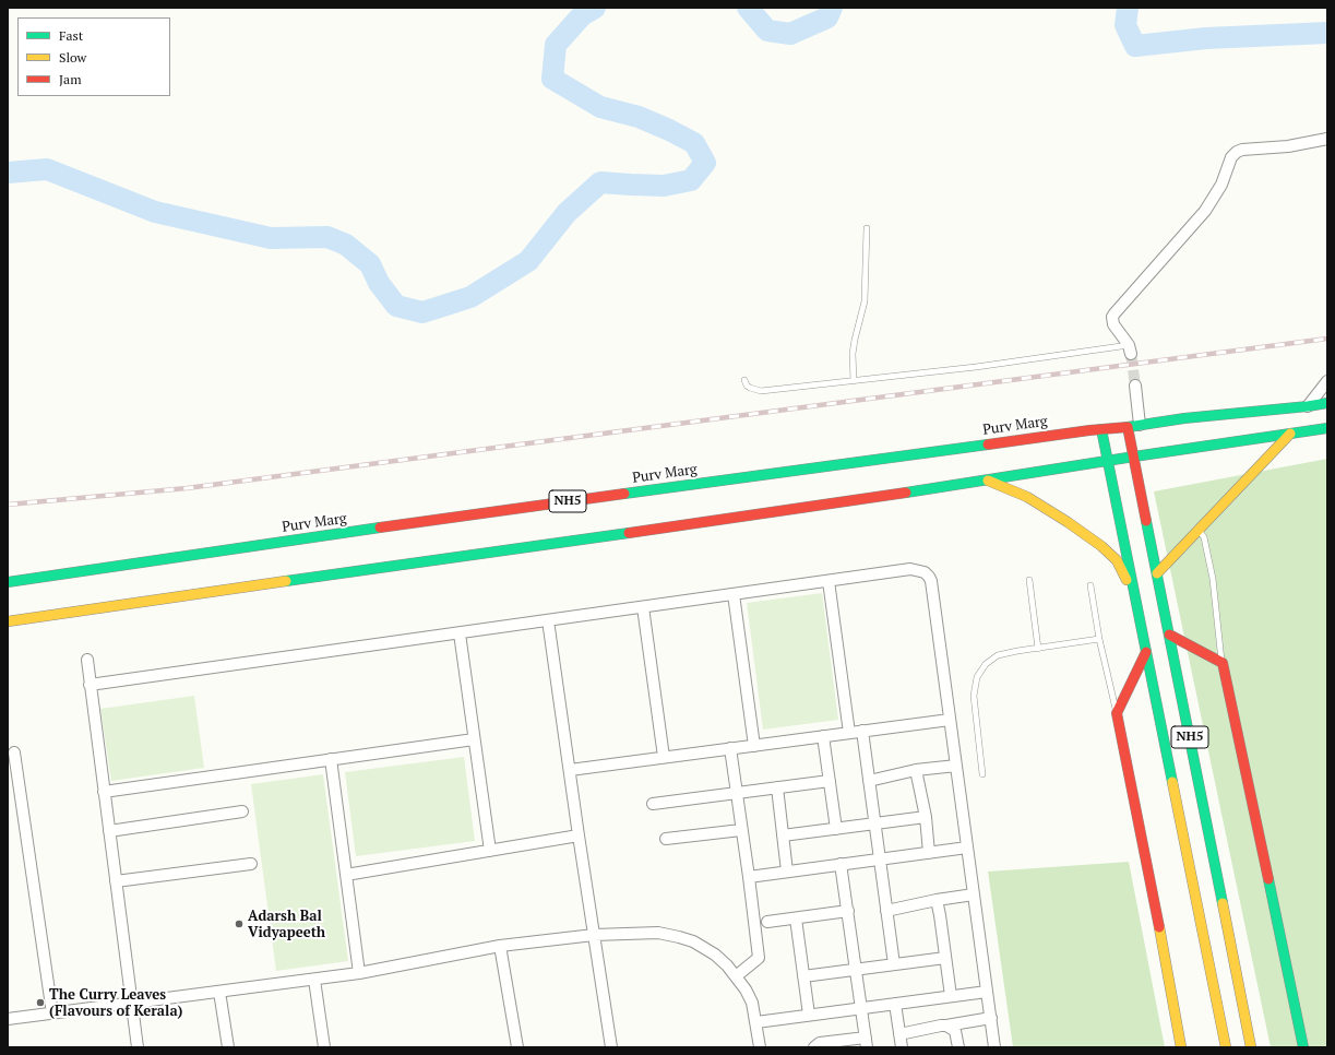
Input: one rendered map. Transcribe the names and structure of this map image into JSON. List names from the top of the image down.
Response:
{
  "streets": {
    "main road": ["Purv Marg", "NH5"]
  },
  "crossings": [
    ["Purv Marg", "NH5"]
  ],
  "places": ["Adarsh Bal Vidyapeeth", "The Curry Leaves (Flavours of Kerala)"],
  "legend": ["Fast", "Slow", "Jam"]
}
